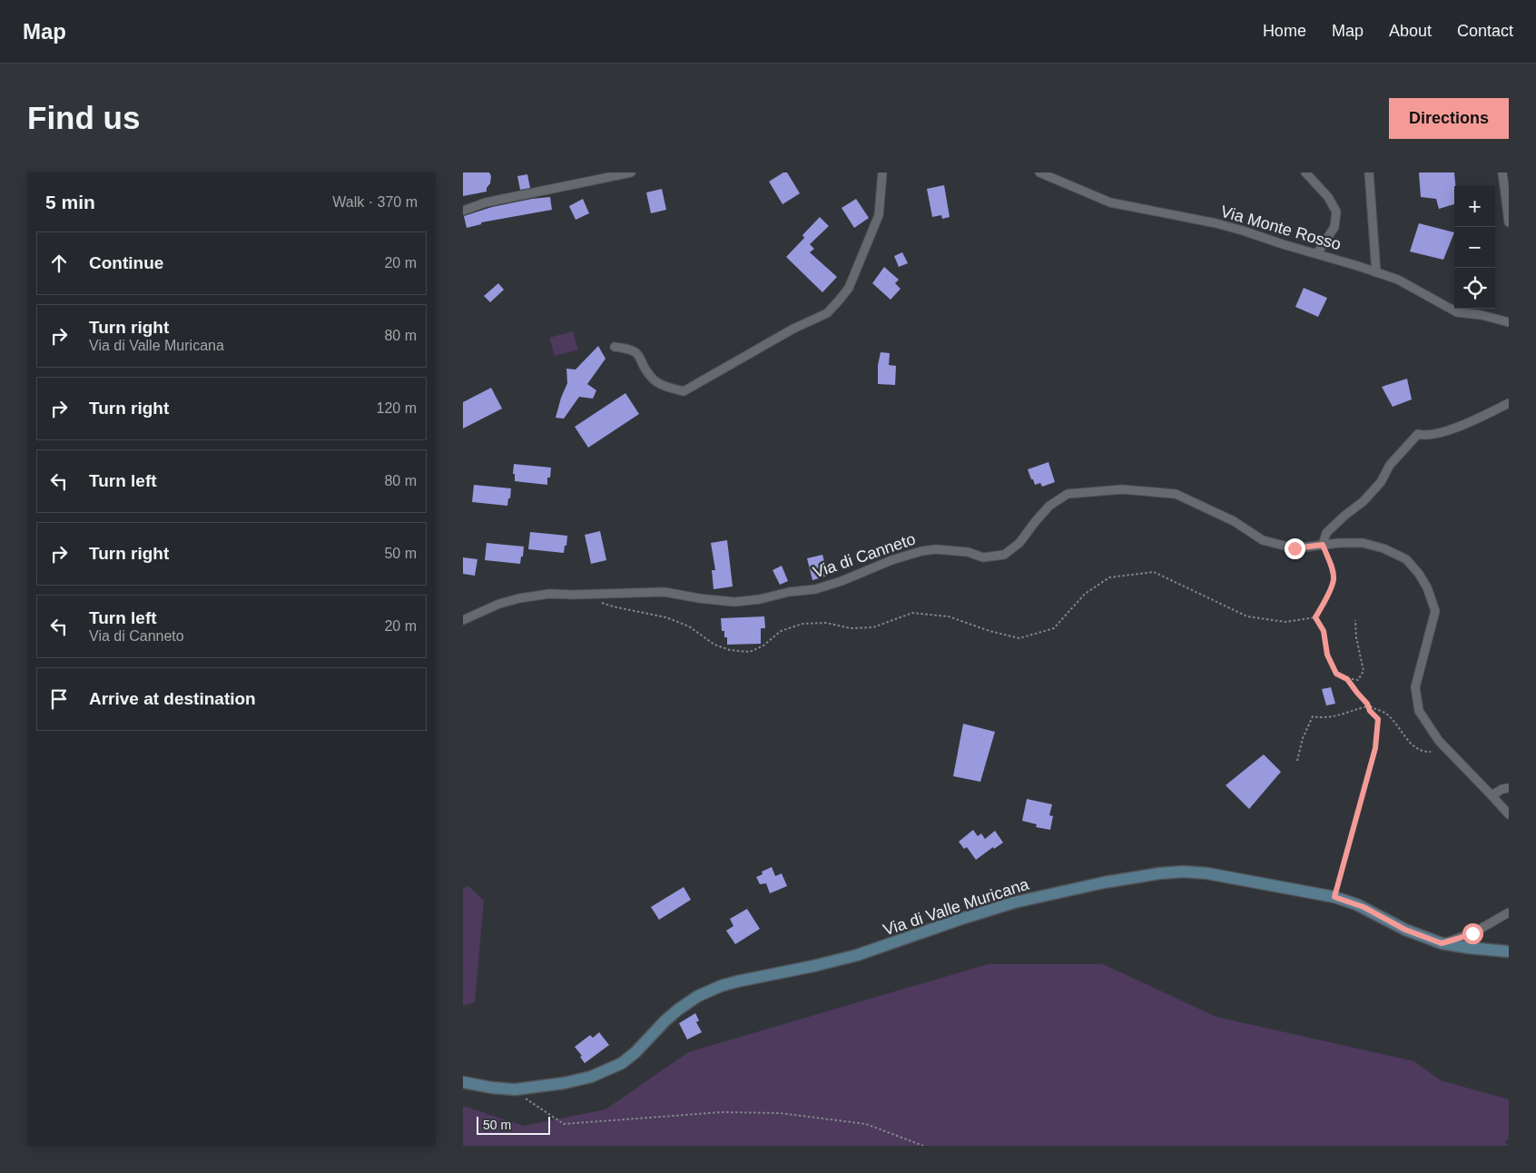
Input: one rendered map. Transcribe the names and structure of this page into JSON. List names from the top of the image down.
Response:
{
  "streets": {
    "street": ["Via Monte Rosso", "Via di Canneto", "Via di Valle Muricana"]
  },
  "scale_bar": "50 m",
  "page": {
    "header": "Map",
    "nav": [
      "Home",
      "Map",
      "About",
      "Contact"
    ],
    "buttons": "Directions",
    "title": "Find us",
    "heading": ["5 min", "Walk · 370 m"],
    "map_buttons": ["+", "−"],
    "list": [
      ["Continue", "20 m"],
      ["Turn right", "Via di Valle Muricana", "80 m"],
      ["Turn right", "120 m"],
      ["Turn left", "80 m"],
      ["Turn right", "50 m"],
      ["Turn left", "Via di Canneto", "20 m"],
      "Arrive at destination"
    ],
    "scale": "50 m"
  }
}
